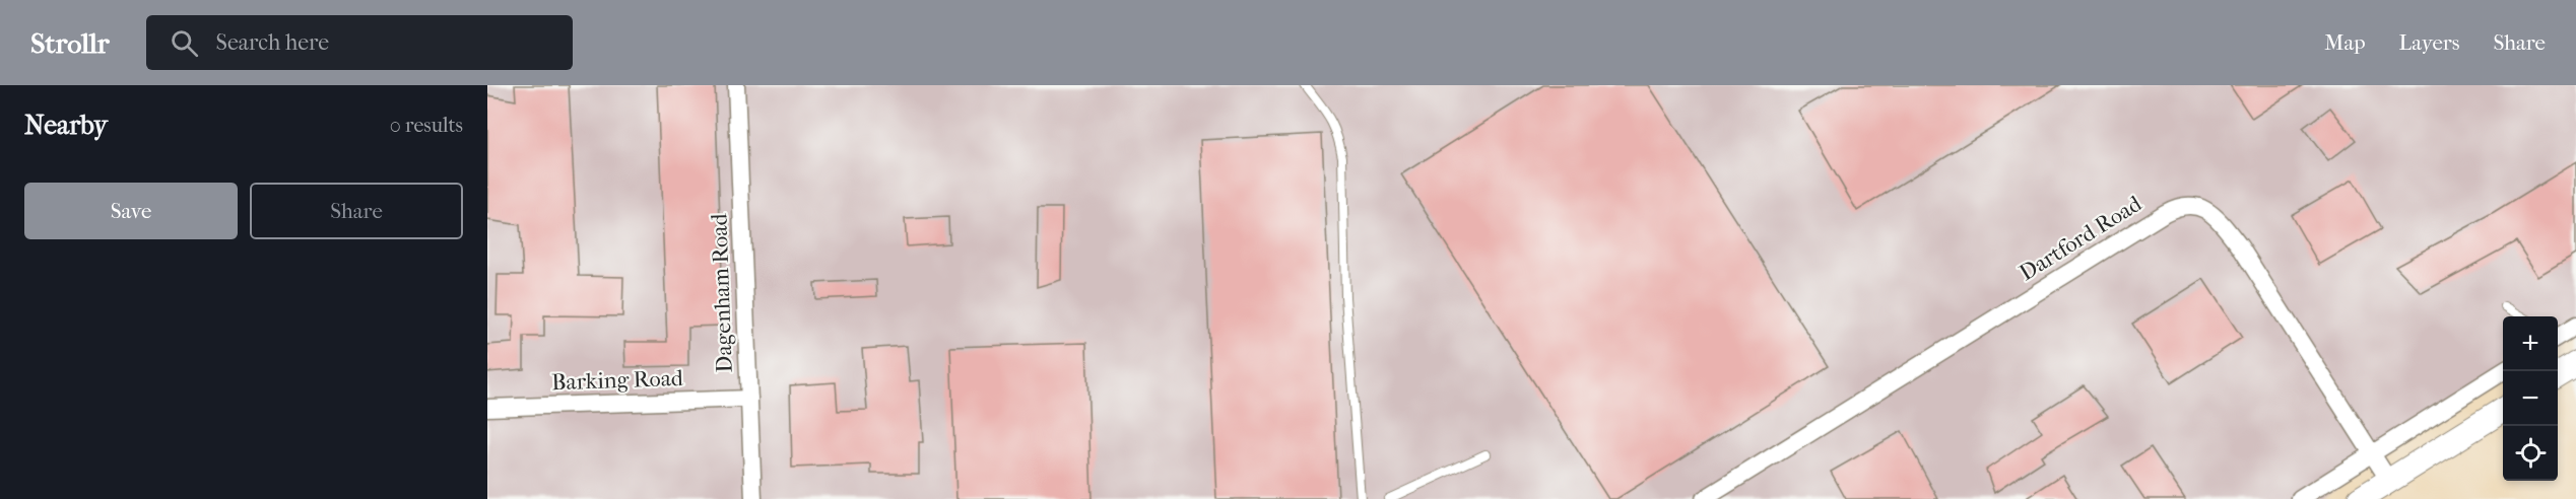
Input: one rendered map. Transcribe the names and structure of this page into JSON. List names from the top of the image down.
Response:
{
  "streets": {
    "street": ["Dartford Road", "Dagenham Road", "Barking Road"]
  },
  "crossings": [
    ["Dagenham Road", "Barking Road"]
  ],
  "page": {
    "header": "Strollr",
    "search": "Search here",
    "nav": ["Map", "Layers", "Share"],
    "heading": ["Nearby", "0 results"],
    "buttons": ["Save", "Share"],
    "map_buttons": ["+", "−"]
  }
}
